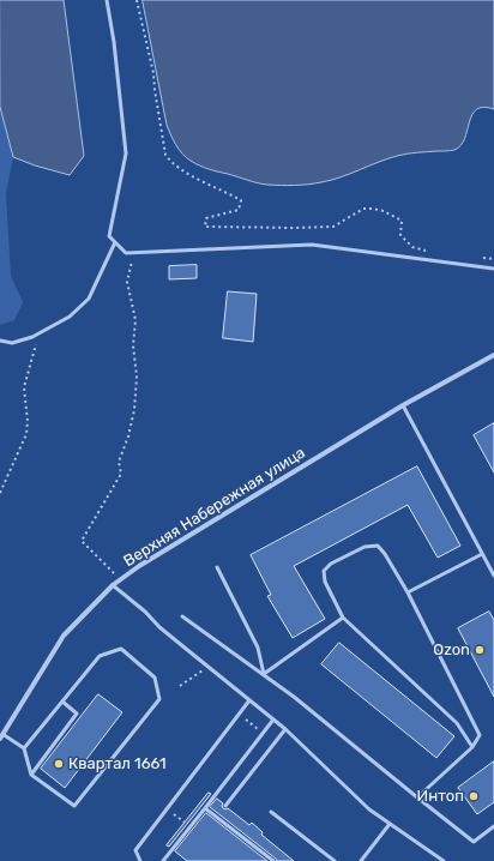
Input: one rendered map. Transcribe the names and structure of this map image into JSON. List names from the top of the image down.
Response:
{
  "streets": {
    "street": ["Верхняя Набережная улица"]
  },
  "places": ["Ozon", "Квартал 1661", "Интоп"]
}
